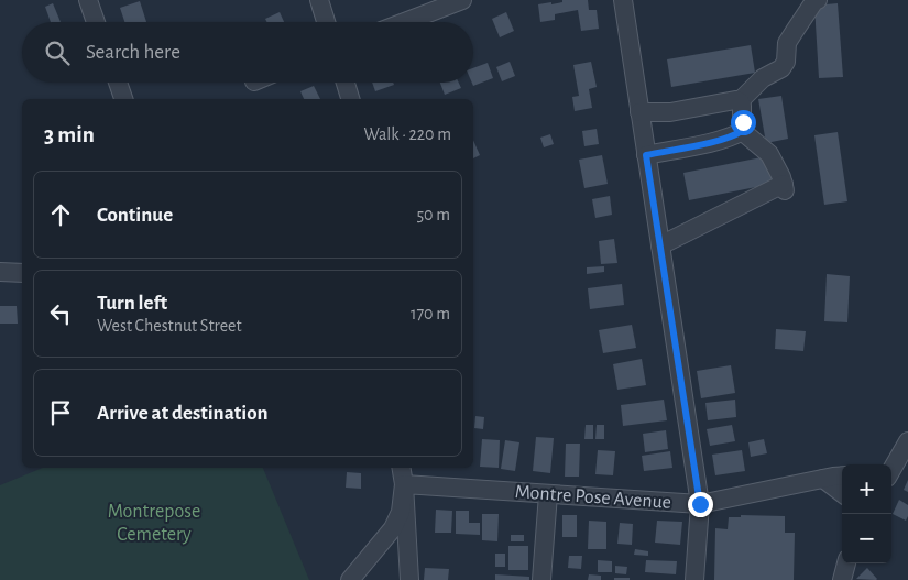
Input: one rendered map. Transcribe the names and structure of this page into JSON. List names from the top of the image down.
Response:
{
  "streets": {
    "street": ["Montre Pose Avenue"]
  },
  "parks": ["Montrepose Cemetery"],
  "page": {
    "search": "Search here",
    "heading": ["3 min", "Walk · 220 m"],
    "list": [
      ["Continue", "50 m"],
      ["Turn left", "West Chestnut Street", "170 m"],
      "Arrive at destination"
    ],
    "map_buttons": ["+", "−"]
  }
}
